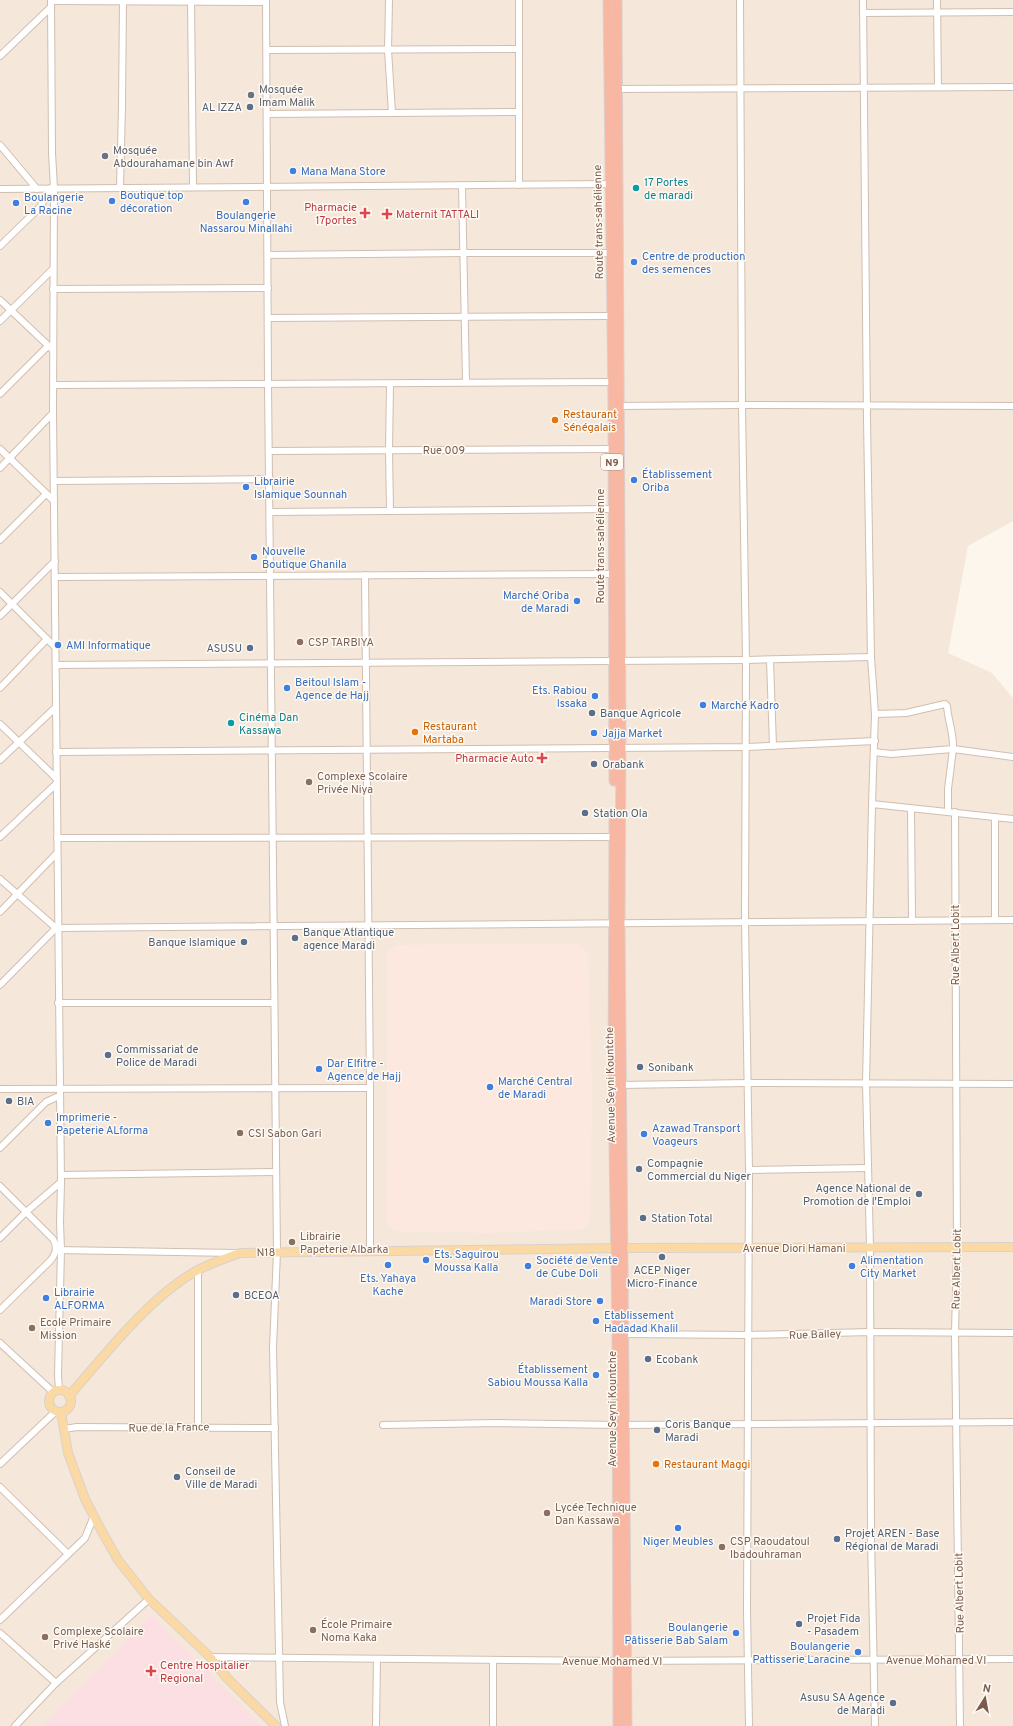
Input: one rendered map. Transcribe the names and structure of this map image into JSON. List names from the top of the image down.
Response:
{
  "streets": {
    "highway": ["Route trans-sahélienne", "N9", "Avenue Seyni Kountche"],
    "main road": ["Avenue Diori Hamani", "N18"],
    "street": [
      "Rue 009",
      "Rue Albert Lobit",
      "Rue Balley",
      "Rue de la France",
      "Avenue Mohamed VI"
    ]
  },
  "crossings": [
    ["Route trans-sahélienne", "Rue 009"],
    ["Route trans-sahélienne", "Avenue Seyni Kountche"],
    ["Rue Albert Lobit", "Avenue Diori Hamani"],
    ["Rue Albert Lobit", "Rue Balley"],
    ["Rue Albert Lobit", "Avenue Mohamed VI"],
    ["Avenue Seyni Kountche", "Avenue Diori Hamani"],
    ["Avenue Seyni Kountche", "N18"],
    ["Avenue Seyni Kountche", "Rue Balley"],
    ["Avenue Seyni Kountche", "Avenue Mohamed VI"],
    ["Avenue Diori Hamani", "N18"]
  ],
  "places": {
    "other": [
      "Mosquée Imam Malik",
      "AL IZZA",
      "Mosquée Abdourahamane bin Awf",
      "Mana Mana Store",
      "17 Portes de maradi",
      "Boutique top décoration",
      "Boulangerie Nassarou Minallahi",
      "Boulangerie La Racine",
      "Centre de production des semences",
      "Restaurant Sénégalais",
      "Établissement Oriba",
      "Librairie Islamique Sounnah",
      "Nouvelle Boutique Ghanila",
      "Marché Oriba de Maradi",
      "CSP TARBIYA",
      "AMI Informatique",
      "ASUSU",
      "Beitoul Islam - Agence de Hajj",
      "Ets. Rabiou Issaka",
      "Marché Kadro",
      "Banque Agricole",
      "Cinéma Dan Kassawa",
      "Restaurant Martaba",
      "Jajja Market",
      "Orabank",
      "Complexe Scolaire Privée Niya",
      "Station Ola",
      "Banque Atlantique agence Maradi",
      "Banque Islamique",
      "Commissariat de Police de Maradi",
      "Sonibank",
      "Dar Elfitre - Agence de Hajj",
      "Marché Central de Maradi",
      "BIA",
      "Imprimerie - Papeterie ALforma",
      "CSI Sabon Gari",
      "Azawad Transport Voageurs",
      "Compagnie Commercial du Niger",
      "Agence National de Promotion de l'Emploi",
      "Station Total",
      "Librairie Papeterie Albarka",
      "ACEP Niger Micro-Finance",
      "Ets. Saguirou Moussa Kalla",
      "Ets. Yahaya Kache",
      "Société de Vente de Cube Doli",
      "Alimentation City Market",
      "BCEOA",
      "Librairie ALFORMA",
      "Maradi Store",
      "Etablissement Hadadad Khalil",
      "Ecole Primaire Mission",
      "Ecobank",
      "Établissement Sabiou Moussa Kalla",
      "Coris Banque Maradi",
      "Restaurant Maggi",
      "Conseil de Ville de Maradi",
      "Lycée Technique Dan Kassawa",
      "Niger Meubles",
      "Projet AREN - Base Régional de Maradi",
      "CSP Raoudatoul Ibadouhraman",
      "Projet Fida - Pasadem",
      "École Primaire Noma Kaka",
      "Boulangerie Pâtisserie Bab Salam",
      "Complexe Scolaire Privé Haské",
      "Boulangerie Pattisserie Laracine",
      "Asusu SA Agence de Maradi"
    ],
    "health": [
      "Pharmacie 17portes",
      "Maternit TATTALI",
      "Pharmacie Auto",
      "Centre Hospitalier Regional"
    ]
  },
  "north": "top"
}
